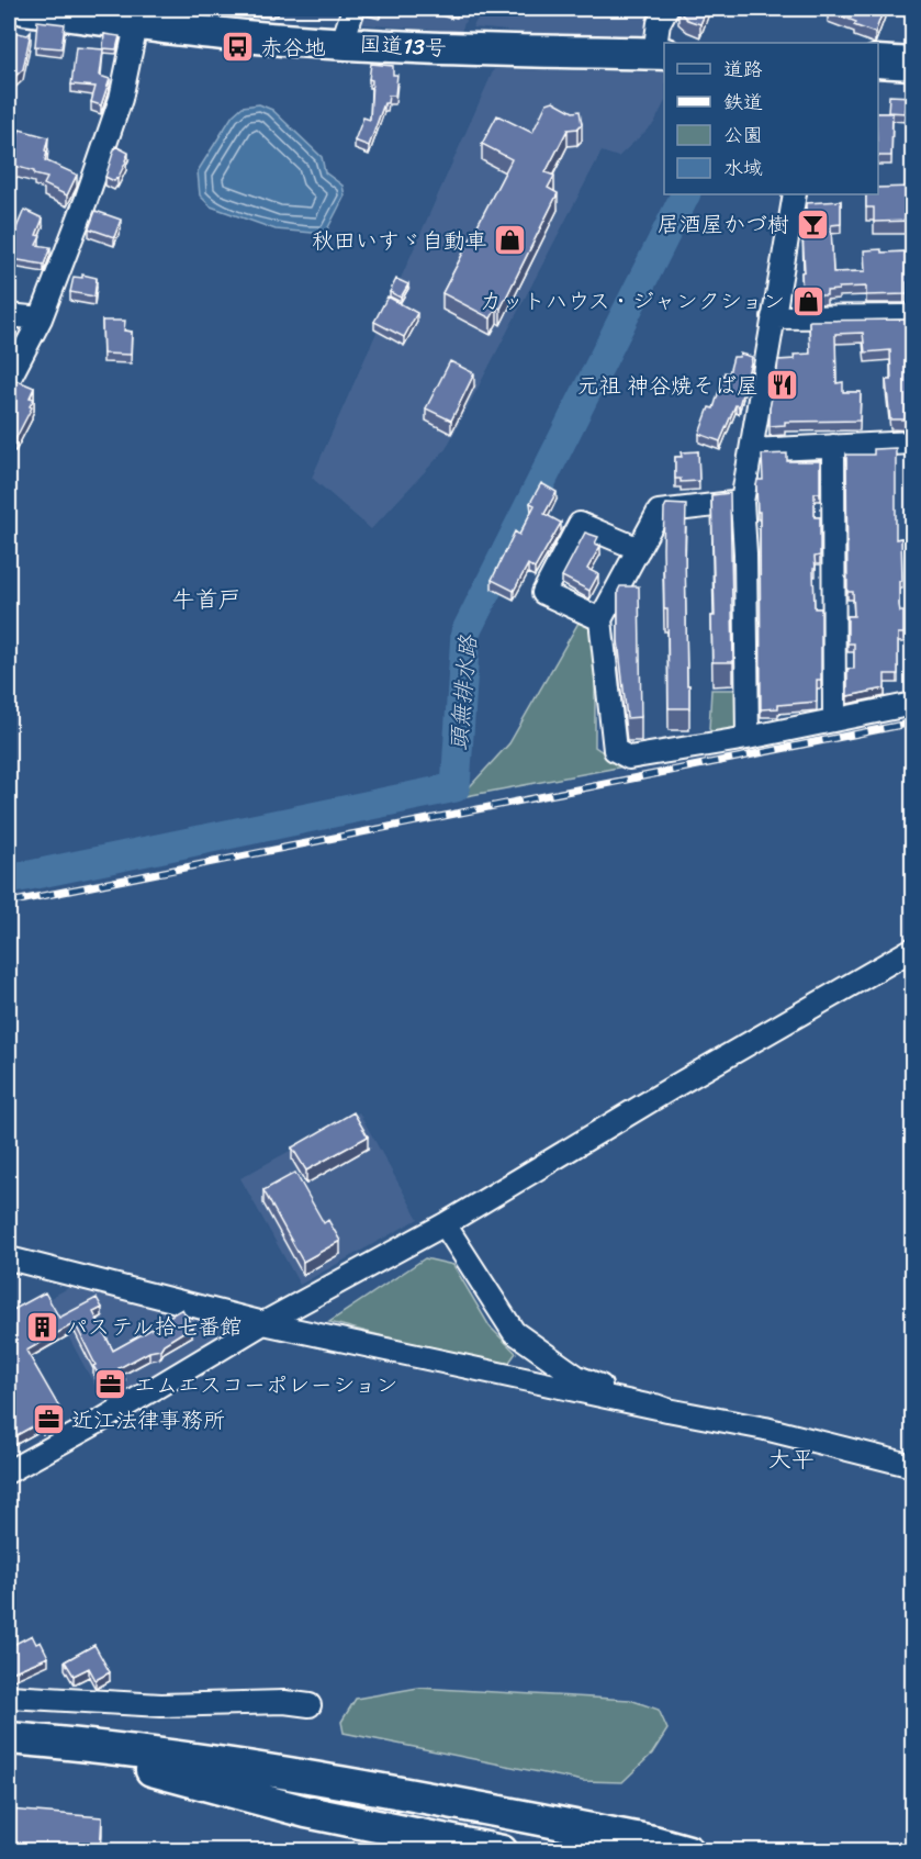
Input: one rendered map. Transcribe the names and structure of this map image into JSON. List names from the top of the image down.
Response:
{
  "streets": {
    "highway": ["国道13号"]
  },
  "districts": ["牛首戸", "大平"],
  "water": ["頭無排水路"],
  "places": {
    "bus stop": ["赤谷地"],
    "bar": ["居酒屋かづ樹"],
    "shop": ["秋田いすゞ自動車", "カットハウス・ジャンクション"],
    "restaurant": ["元祖 神谷焼そば屋"],
    "building": ["パステル拾七番館"],
    "office": ["エムエスコーポレーション", "近江法律事務所"]
  },
  "legend": [
    "道路",
    "鉄道",
    "公園",
    "水域"
  ]
}
